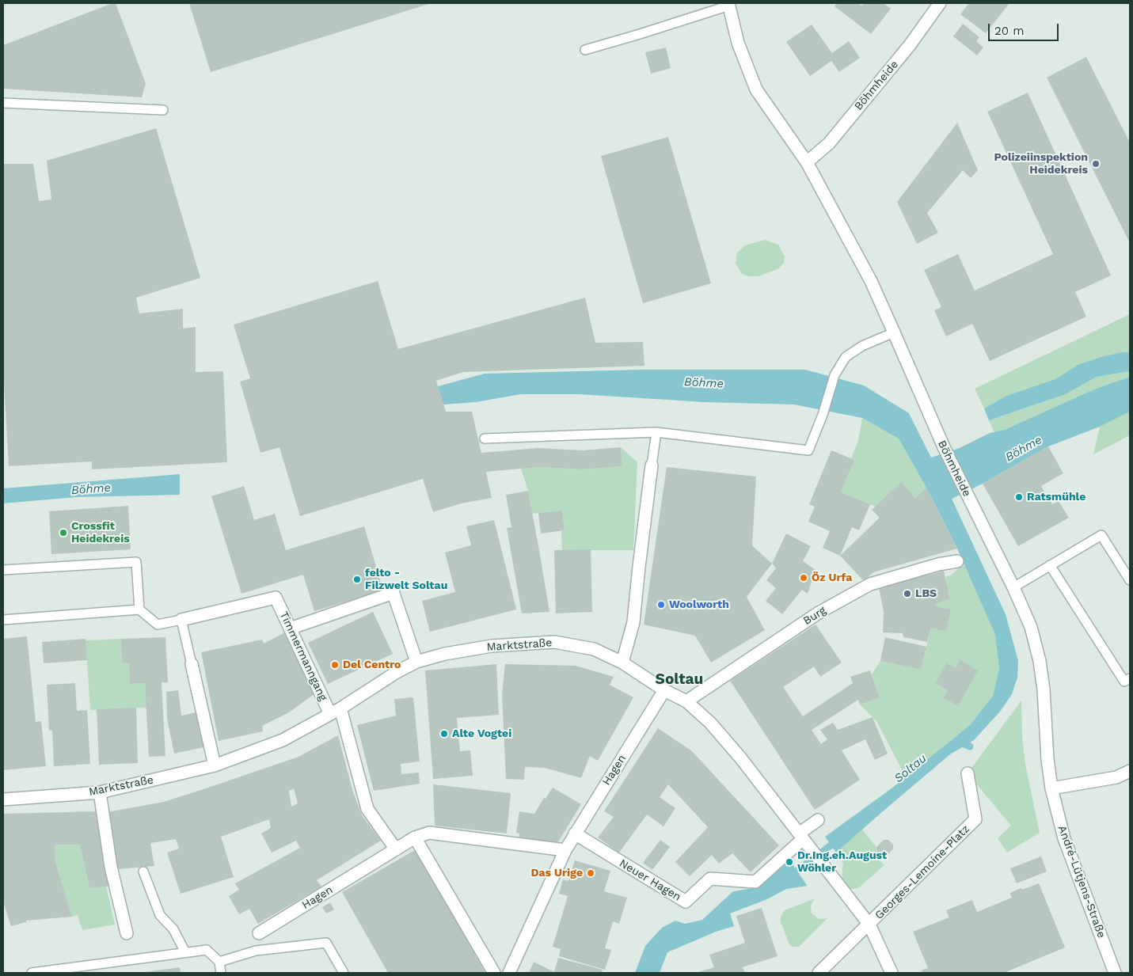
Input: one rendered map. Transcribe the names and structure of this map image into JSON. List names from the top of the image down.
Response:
{
  "streets": {
    "street": [
      "Böhmheide",
      "Burg",
      "Marktstraße",
      "Timmermanngang",
      "Hagen",
      "Georges-Lemoine-Platz",
      "Neuer Hagen",
      "André-Lütjens-Straße"
    ]
  },
  "crossings": [
    ["Böhmheide", "André-Lütjens-Straße"],
    ["Burg", "Marktstraße"],
    ["Marktstraße", "Timmermanngang"],
    ["Marktstraße", "Hagen"],
    ["Marktstraße", "Georges-Lemoine-Platz"],
    ["Marktstraße", "Neuer Hagen"],
    ["Hagen", "Neuer Hagen"]
  ],
  "districts": ["Soltau"],
  "water": ["Böhme", "Soltau"],
  "places": [
    "Polizeiinspektion Heidekreis",
    "Ratsmühle",
    "Crossfit Heidekreis",
    "Öz Urfa",
    "felto - Filzwelt Soltau",
    "LBS",
    "Woolworth",
    "Del Centro",
    "Alte Vogtei",
    "Dr.Ing.eh.August Wöhler",
    "Das Urige"
  ],
  "scale_bar": "20 m"
}
